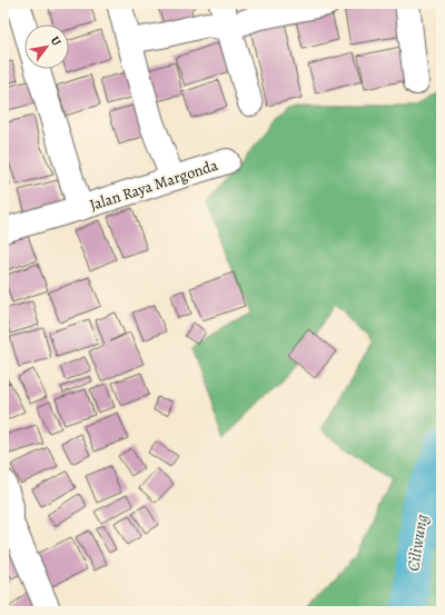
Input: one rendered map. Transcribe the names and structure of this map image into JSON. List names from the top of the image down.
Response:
{
  "streets": {
    "street": ["Jalan Raya Margonda"]
  },
  "water": ["Ciliwung"],
  "north": "top right"
}
